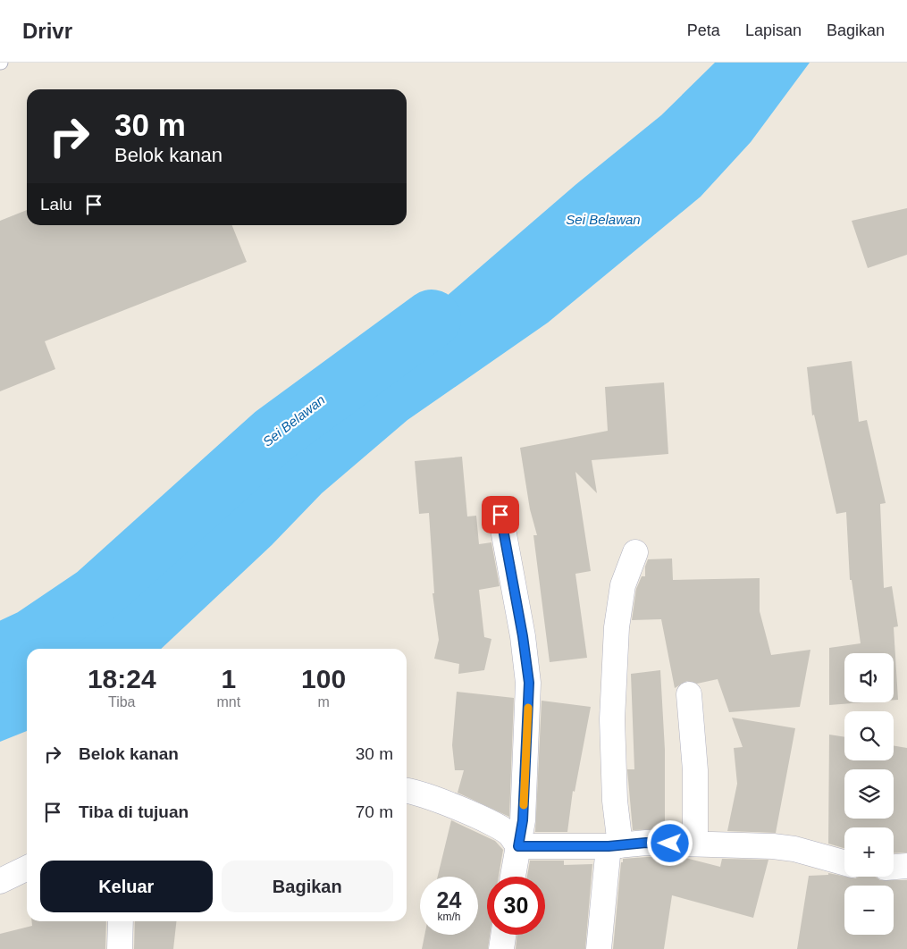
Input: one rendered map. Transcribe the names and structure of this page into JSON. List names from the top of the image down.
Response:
{
  "water": ["Sei Belawan"],
  "page": {
    "header": "Drivr",
    "nav": ["Peta", "Lapisan", "Bagikan"],
    "turn": ["30 m", "Belok kanan"],
    "then": "Lalu",
    "eta": [
      "18:24",
      "Tiba",
      "1",
      "mnt",
      "100",
      "m"
    ],
    "map_buttons": ["+", "−"],
    "list": [
      {
        "name": "Belok kanan",
        "value": "30 m"
      },
      {
        "name": "Tiba di tujuan",
        "value": "70 m"
      }
    ],
    "buttons": ["Keluar", "Bagikan"],
    "speed": "24 km/h",
    "limit": "30"
  }
}
